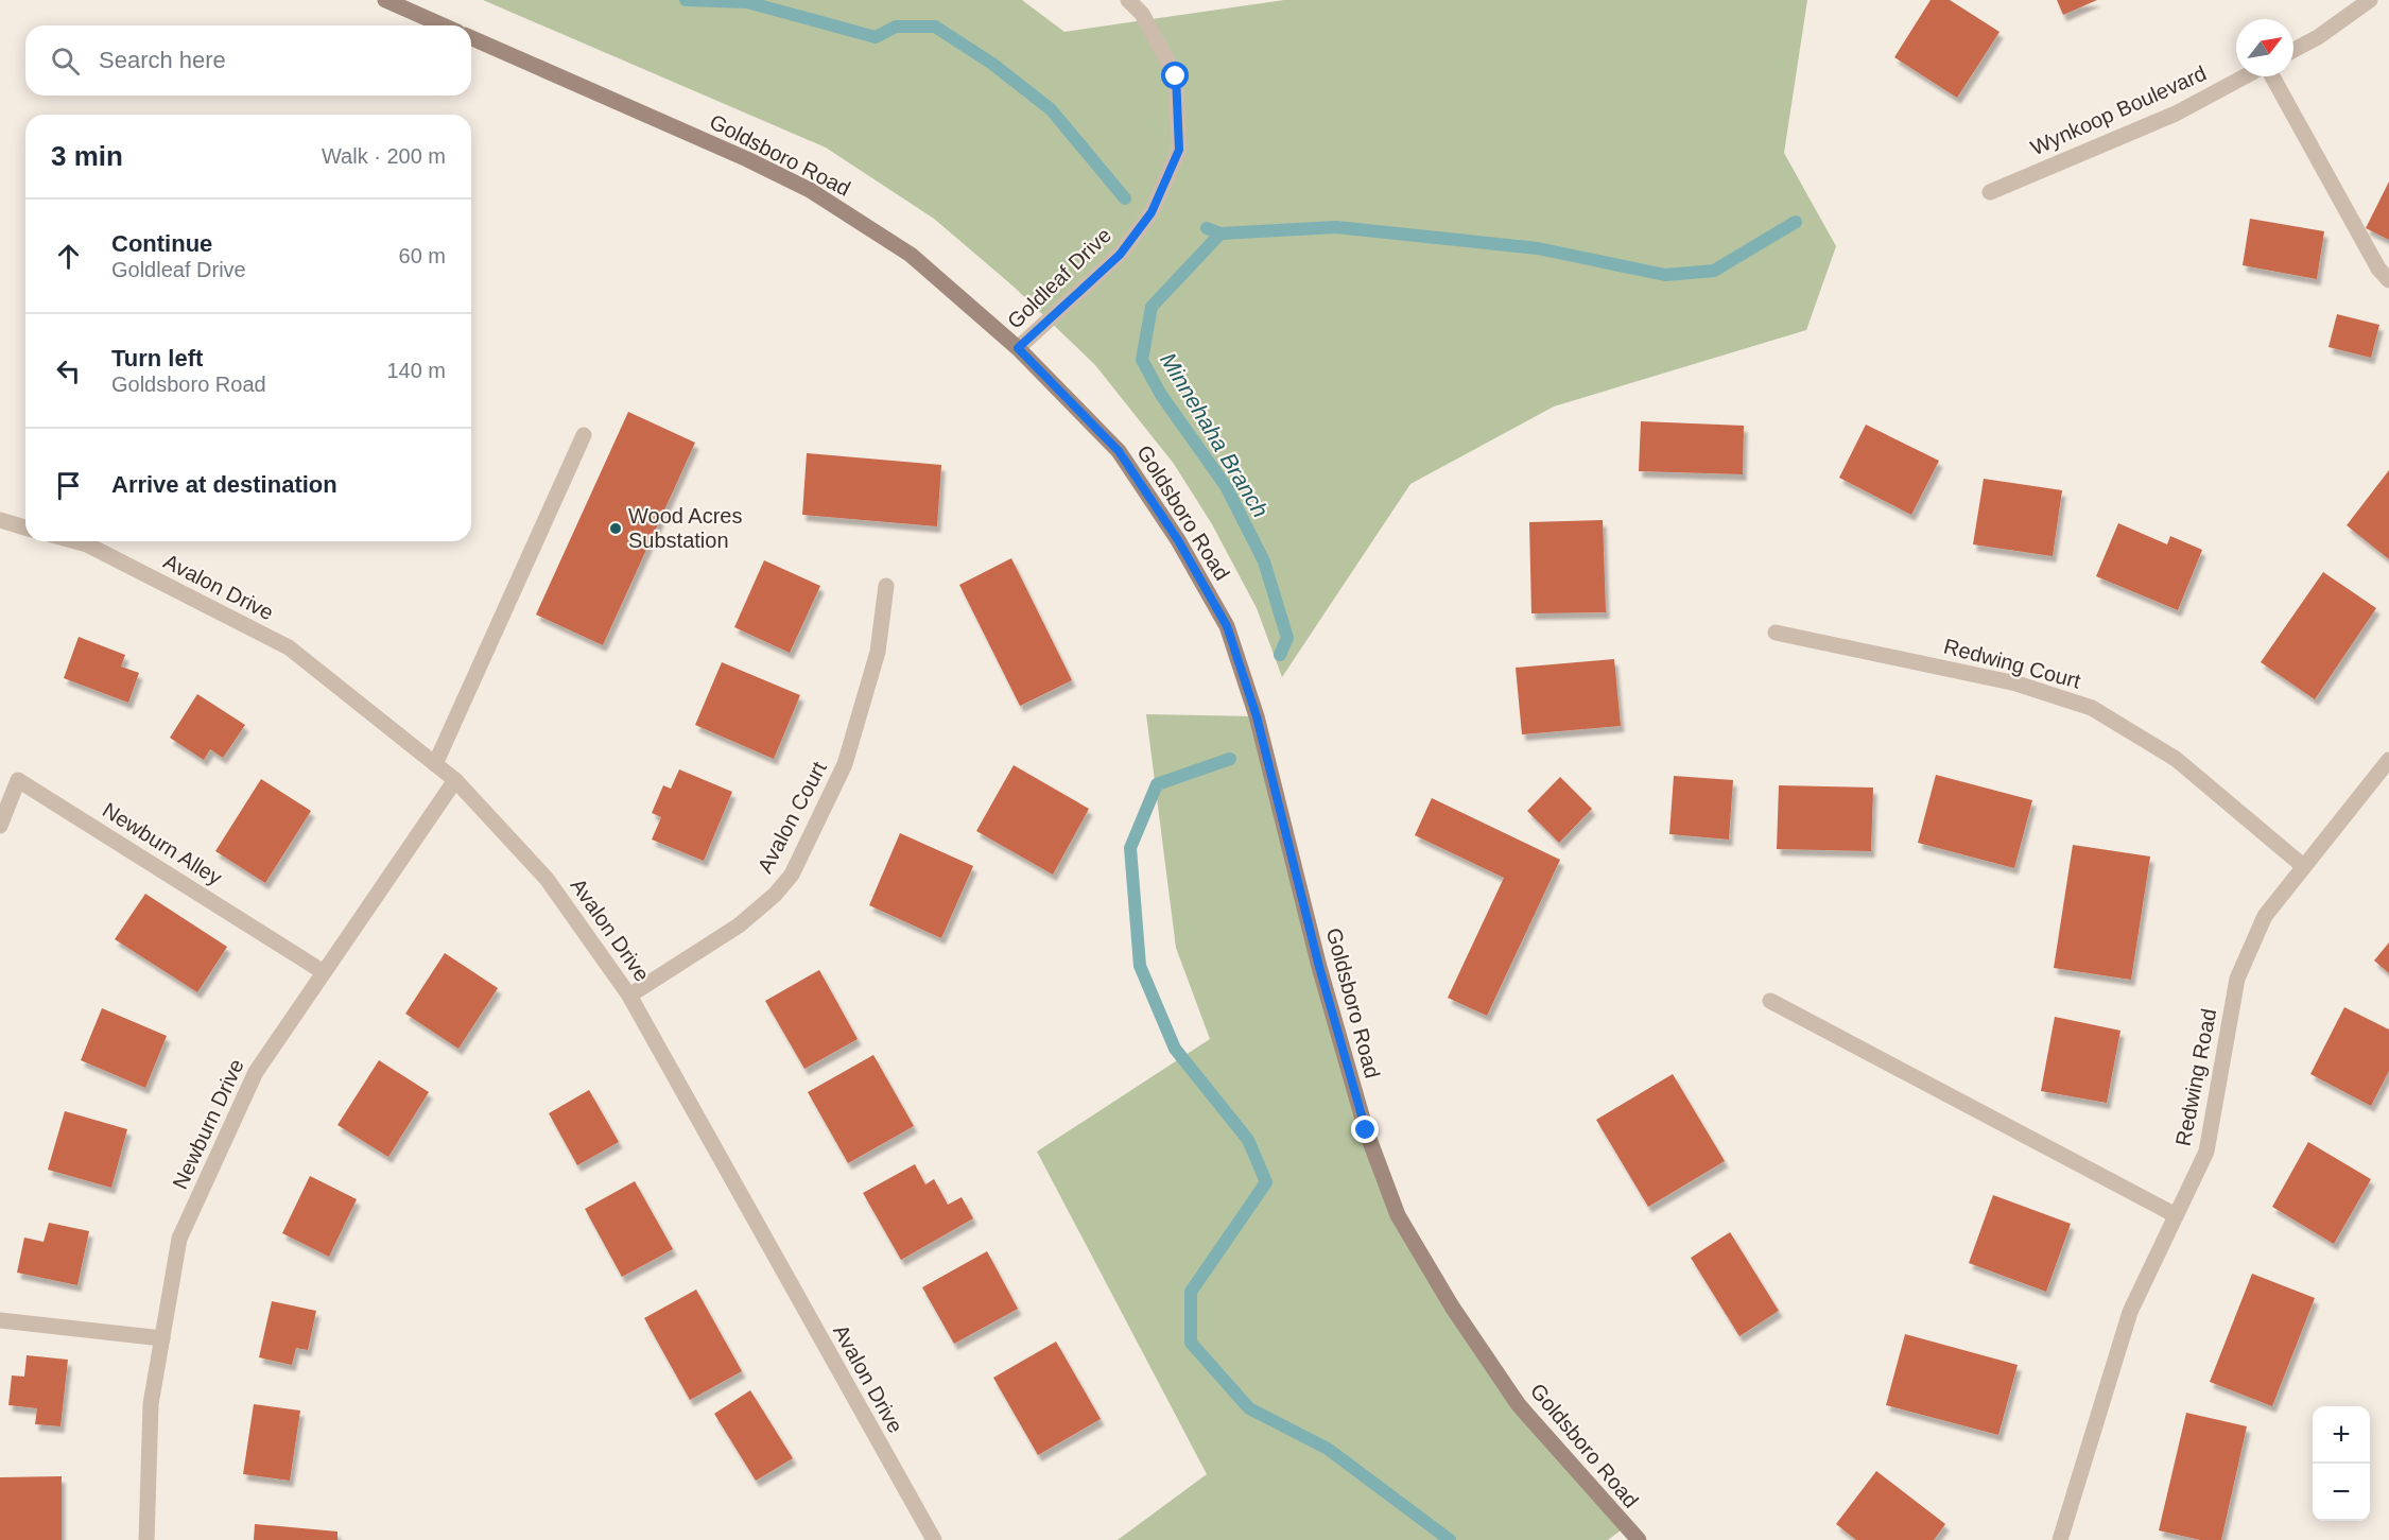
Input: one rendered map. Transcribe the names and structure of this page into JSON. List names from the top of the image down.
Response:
{
  "streets": {
    "main road": ["Goldsboro Road"],
    "street": [
      "Wynkoop Boulevard",
      "Goldleaf Drive",
      "Avalon Drive",
      "Redwing Court",
      "Avalon Court",
      "Newburn Alley",
      "Redwing Road",
      "Newburn Drive"
    ]
  },
  "crossings": [
    ["Goldsboro Road", "Goldleaf Drive"],
    ["Avalon Drive", "Avalon Court"],
    ["Avalon Drive", "Newburn Drive"],
    ["Redwing Court", "Redwing Road"],
    ["Newburn Alley", "Newburn Drive"]
  ],
  "water": ["Minnehaha Branch"],
  "places": ["Wood Acres Substation"],
  "north": "top right",
  "page": {
    "search": "Search here",
    "heading": ["3 min", "Walk · 200 m"],
    "list": [
      ["Continue", "Goldleaf Drive", "60 m"],
      ["Turn left", "Goldsboro Road", "140 m"],
      "Arrive at destination"
    ],
    "map_buttons": ["+", "−"]
  }
}
